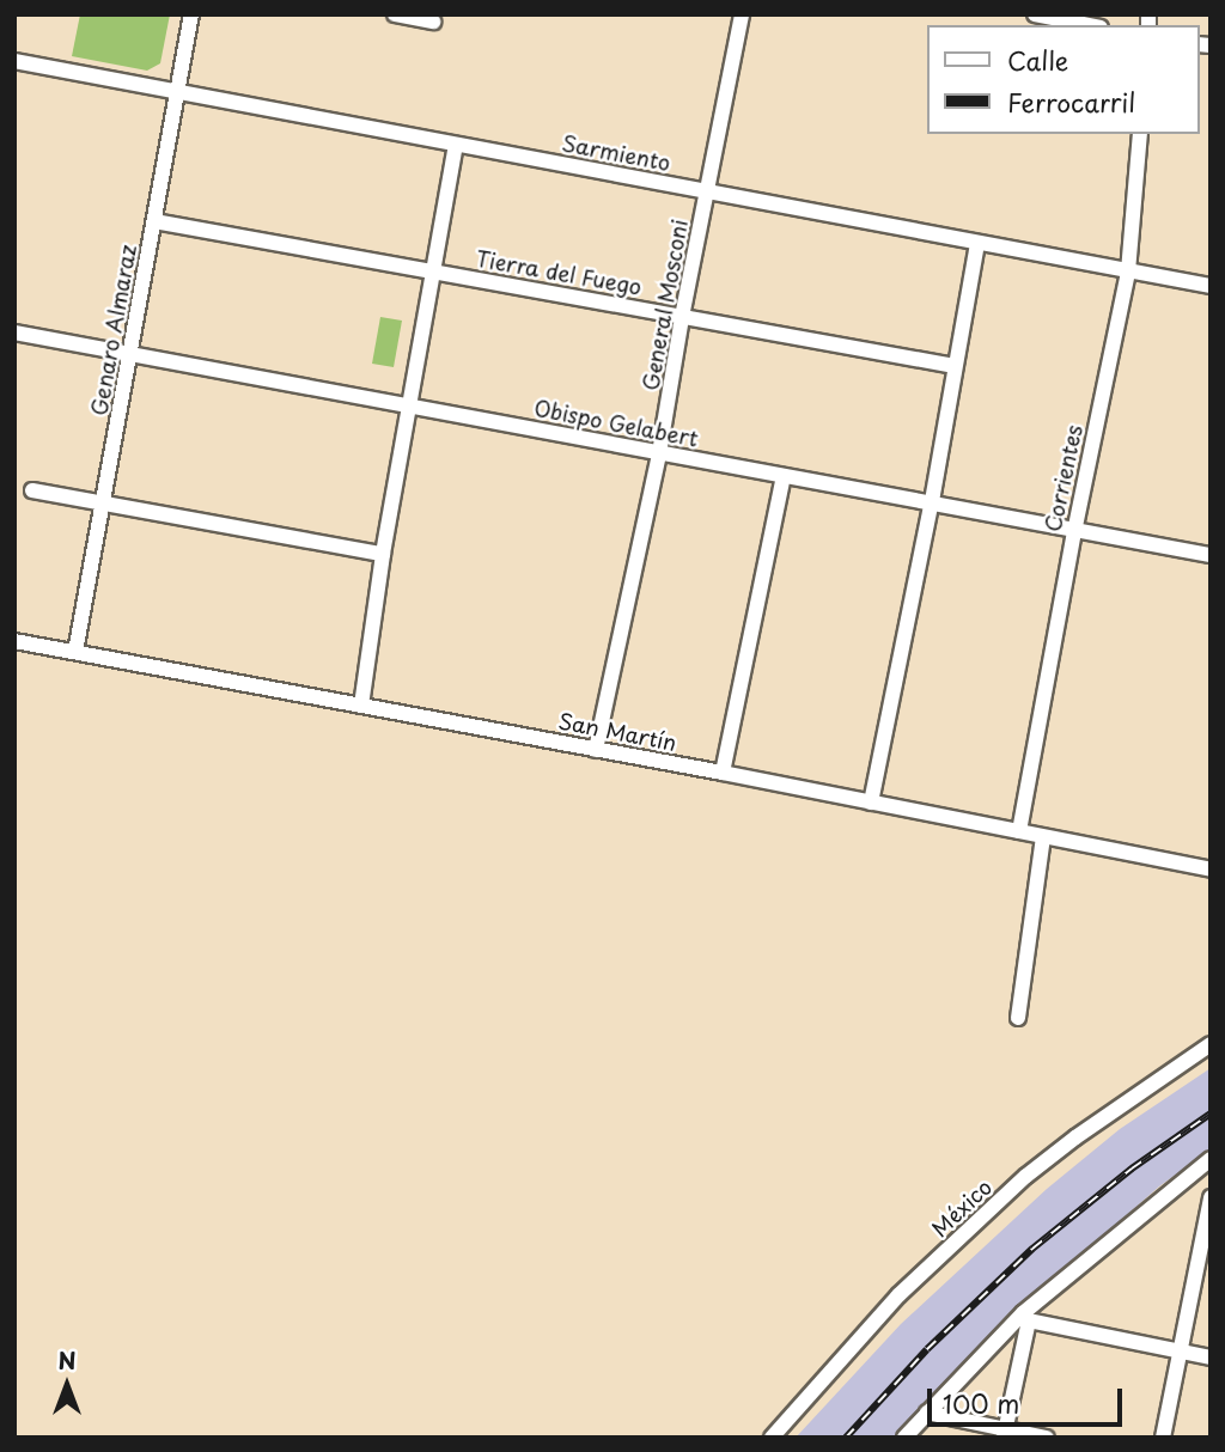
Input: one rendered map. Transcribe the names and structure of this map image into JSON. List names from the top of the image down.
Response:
{
  "streets": {
    "street": [
      "Sarmiento",
      "Tierra del Fuego",
      "General Mosconi",
      "Genaro Almaraz",
      "Obispo Gelabert",
      "Corrientes",
      "San Martín",
      "México"
    ]
  },
  "crossings": [
    ["Sarmiento", "General Mosconi"],
    ["Sarmiento", "Genaro Almaraz"],
    ["Sarmiento", "Corrientes"],
    ["Tierra del Fuego", "General Mosconi"],
    ["Tierra del Fuego", "Genaro Almaraz"],
    ["General Mosconi", "Obispo Gelabert"],
    ["General Mosconi", "San Martín"],
    ["Genaro Almaraz", "Obispo Gelabert"],
    ["Genaro Almaraz", "San Martín"],
    ["Obispo Gelabert", "Corrientes"],
    ["Corrientes", "San Martín"]
  ],
  "legend": ["Calle", "Ferrocarril"],
  "scale_bar": "100 m",
  "north": "top"
}
